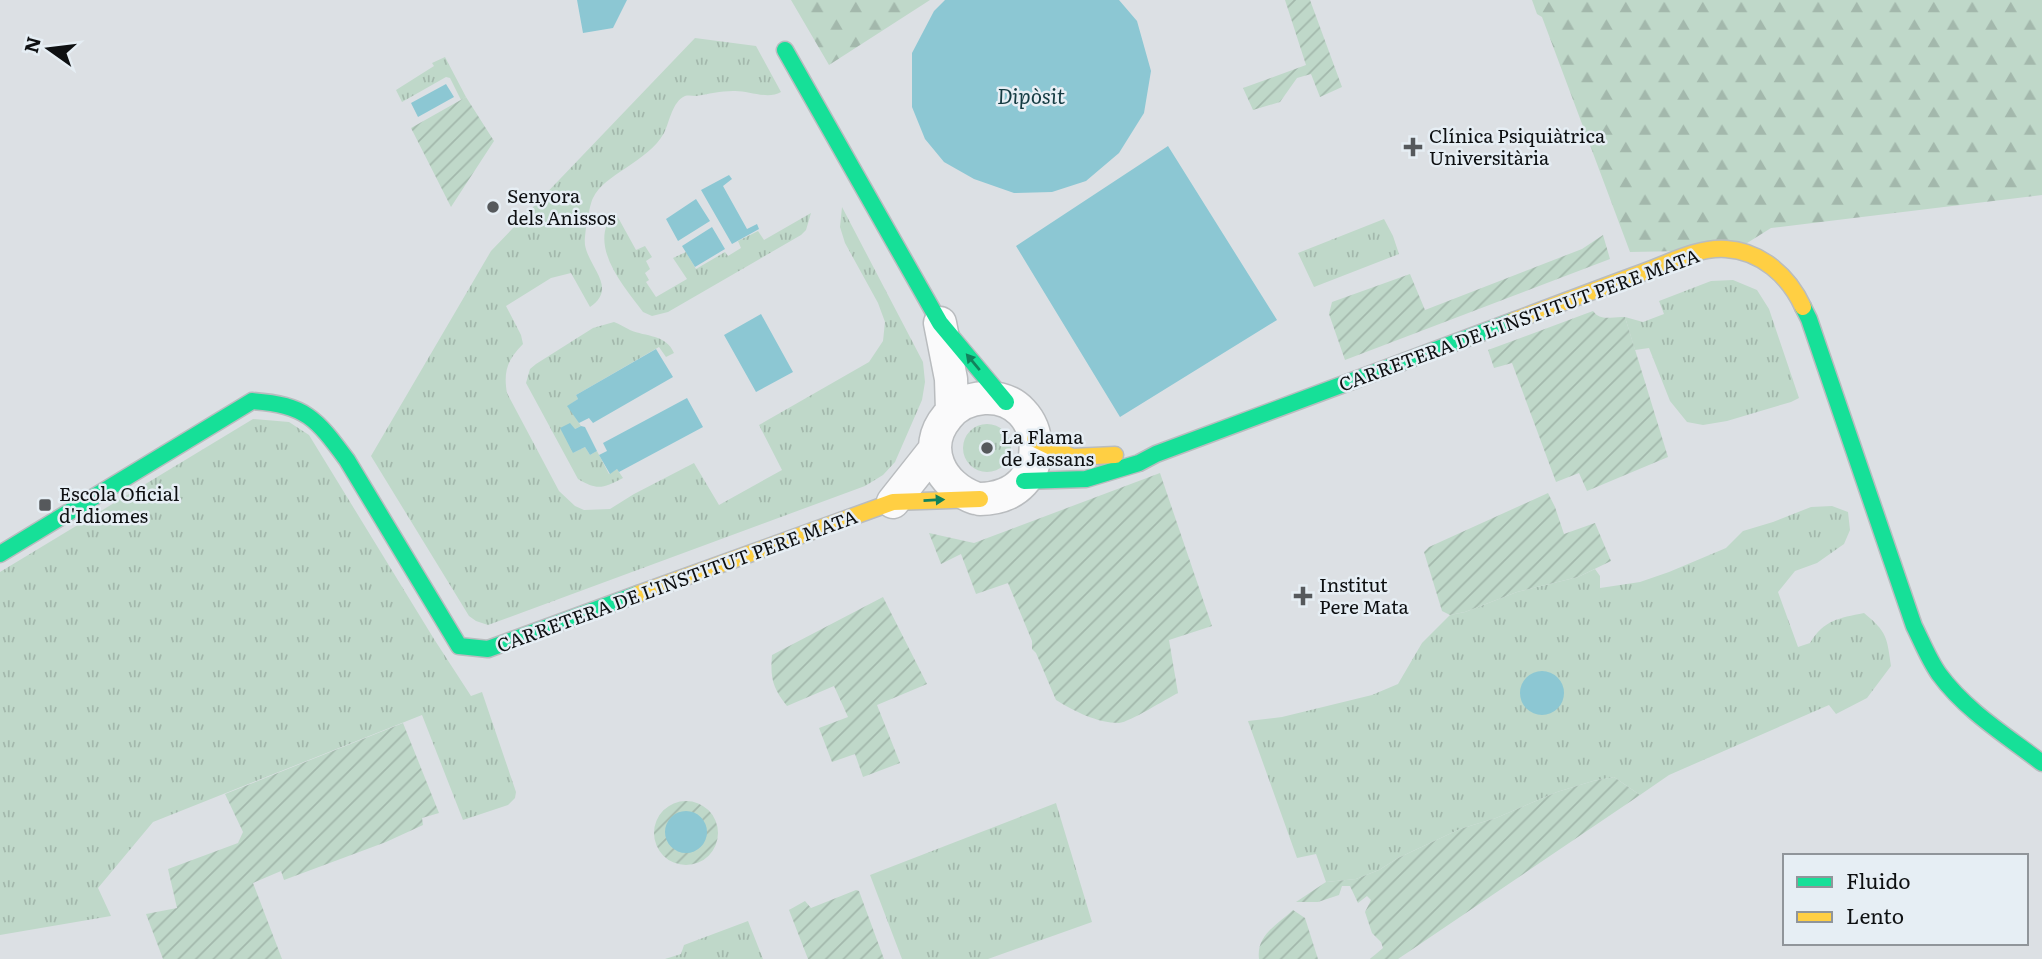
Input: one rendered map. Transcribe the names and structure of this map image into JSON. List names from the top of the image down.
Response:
{
  "streets": {
    "street": ["CARRETERA DE L'INSTITUT PERE MATA"]
  },
  "water": ["Dipòsit"],
  "places": {
    "health": ["Clínica Psiquiàtrica Universitària", "Institut Pere Mata"],
    "other": ["Senyora dels Anissos", "La Flama de Jassans"],
    "transit": ["Escola Oficial d'Idiomes"]
  },
  "legend": ["Fluido", "Lento"],
  "north": "left"
}
